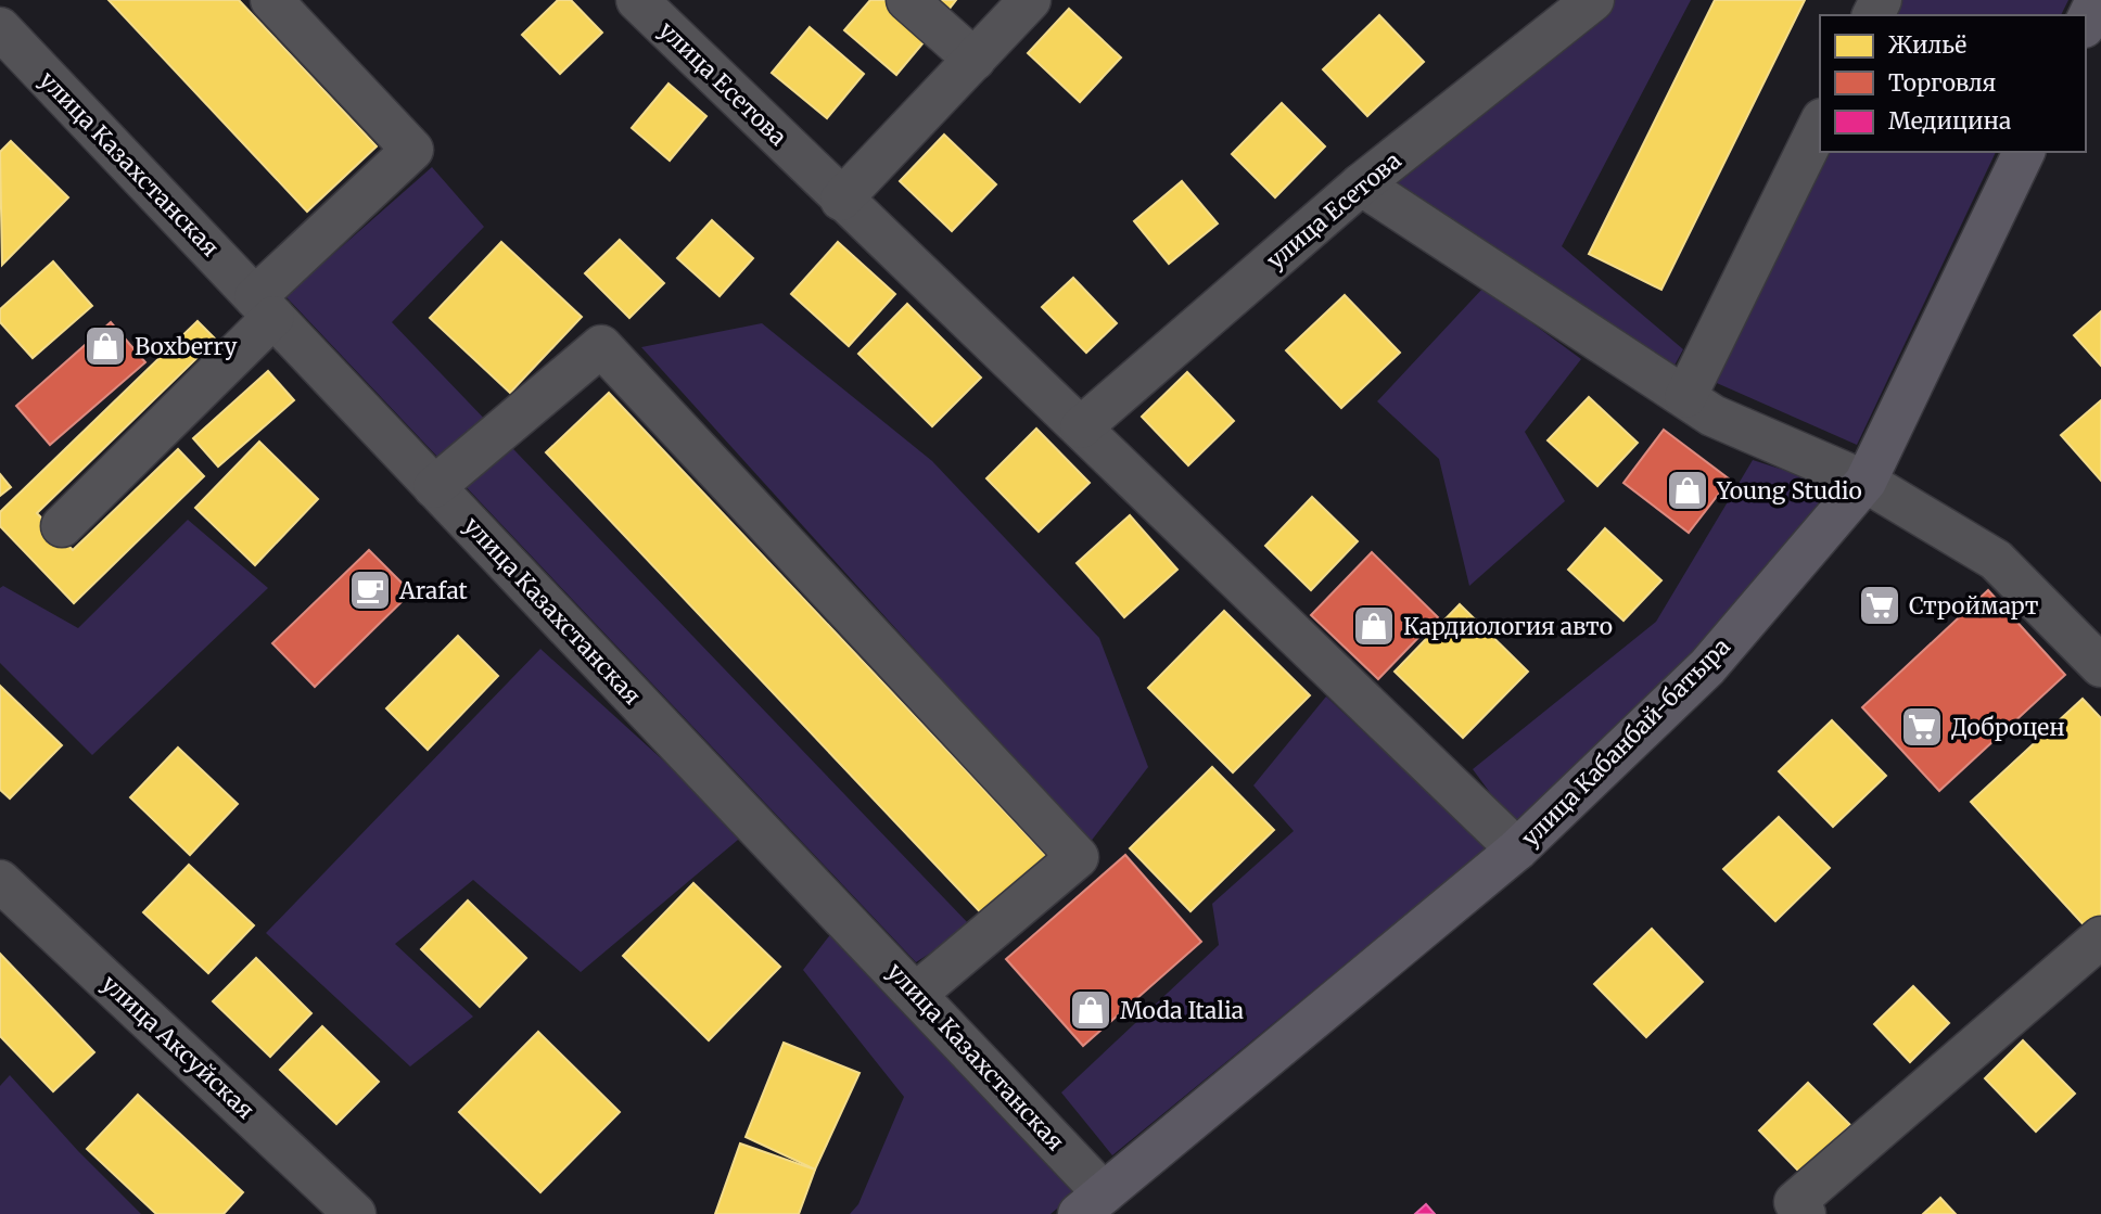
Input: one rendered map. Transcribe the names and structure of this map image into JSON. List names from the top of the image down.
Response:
{
  "streets": {
    "main road": ["улица Кабанбай-батыра"],
    "street": ["улица Есетова", "улица Казахстанская", "улица Аксуйская"]
  },
  "crossings": [
    ["улица Есетова", "улица Кабанбай-батыра"],
    ["улица Казахстанская", "улица Кабанбай-батыра"]
  ],
  "places": {
    "shop": [
      "Boxberry",
      "Young Studio",
      "Кардиология авто",
      "Moda Italia"
    ],
    "cafe": ["Arafat"],
    "supermarket": ["Строймарт", "Доброцен"]
  },
  "legend": ["Жильё", "Торговля", "Медицина"]
}
